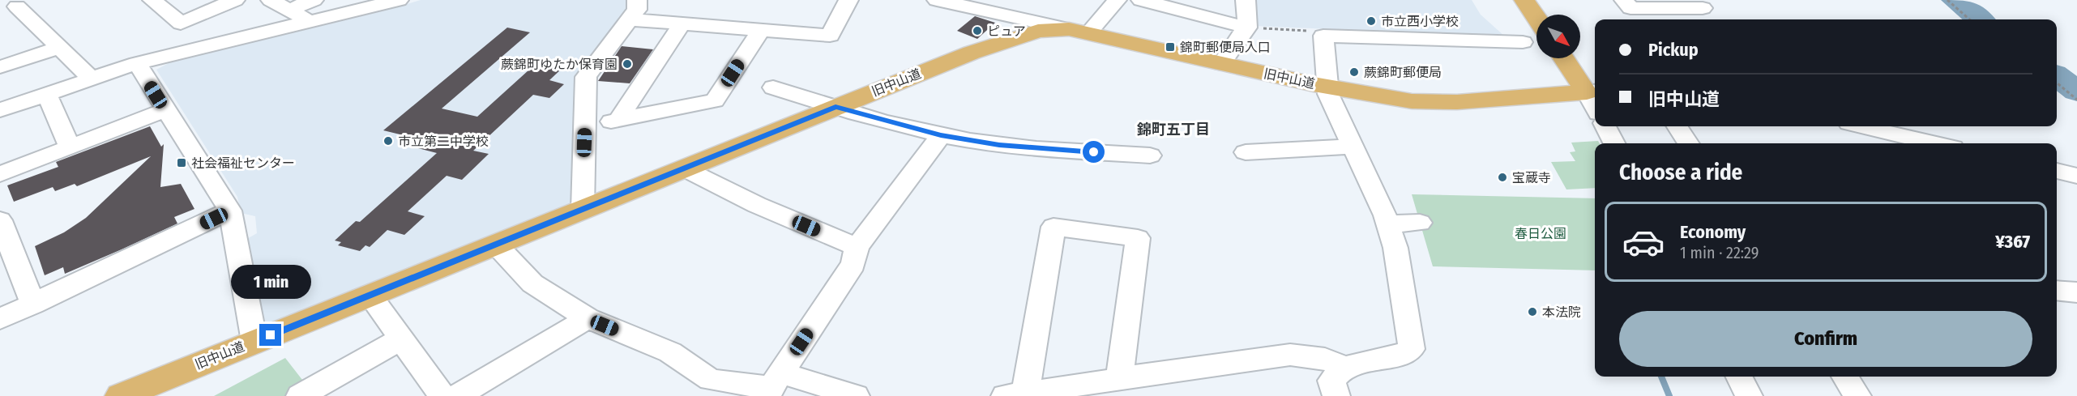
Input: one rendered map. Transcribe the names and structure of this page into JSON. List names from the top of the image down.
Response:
{
  "streets": {
    "main road": ["旧中山道"]
  },
  "districts": ["錦町五丁目"],
  "parks": ["春日公園"],
  "places": {
    "other": [
      "市立西小学校",
      "ピュア",
      "蕨錦町ゆたか保育園",
      "蕨錦町郵便局",
      "市立第二中学校",
      "宝蔵寺",
      "本法院"
    ],
    "transit": ["錦町郵便局入口", "社会福祉センター"]
  },
  "north": "bottom right",
  "page": {
    "banner": ["Pickup", "旧中山道"],
    "heading": "Choose a ride",
    "list": [
      {
        "name": "Economy",
        "note": "1 min · 22:29",
        "value": "¥367"
      }
    ],
    "bubble": "1 min",
    "buttons": "Confirm"
  }
}
